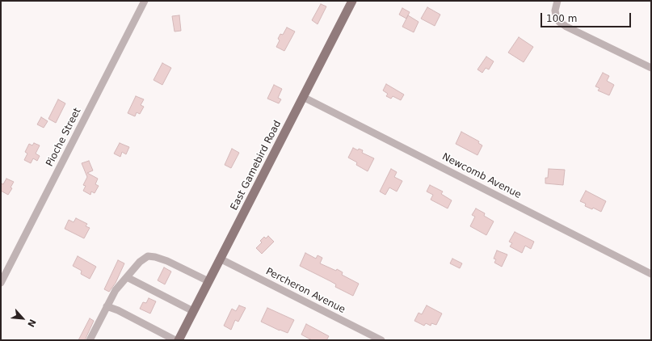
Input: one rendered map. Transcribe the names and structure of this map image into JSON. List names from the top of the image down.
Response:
{
  "streets": {
    "main road": ["East Gamebird Road"],
    "street": ["Pioche Street", "Newcomb Avenue", "Percheron Avenue"]
  },
  "crossings": [
    ["East Gamebird Road", "Newcomb Avenue"],
    ["East Gamebird Road", "Percheron Avenue"]
  ],
  "scale_bar": "100 m",
  "north": "bottom right"
}
